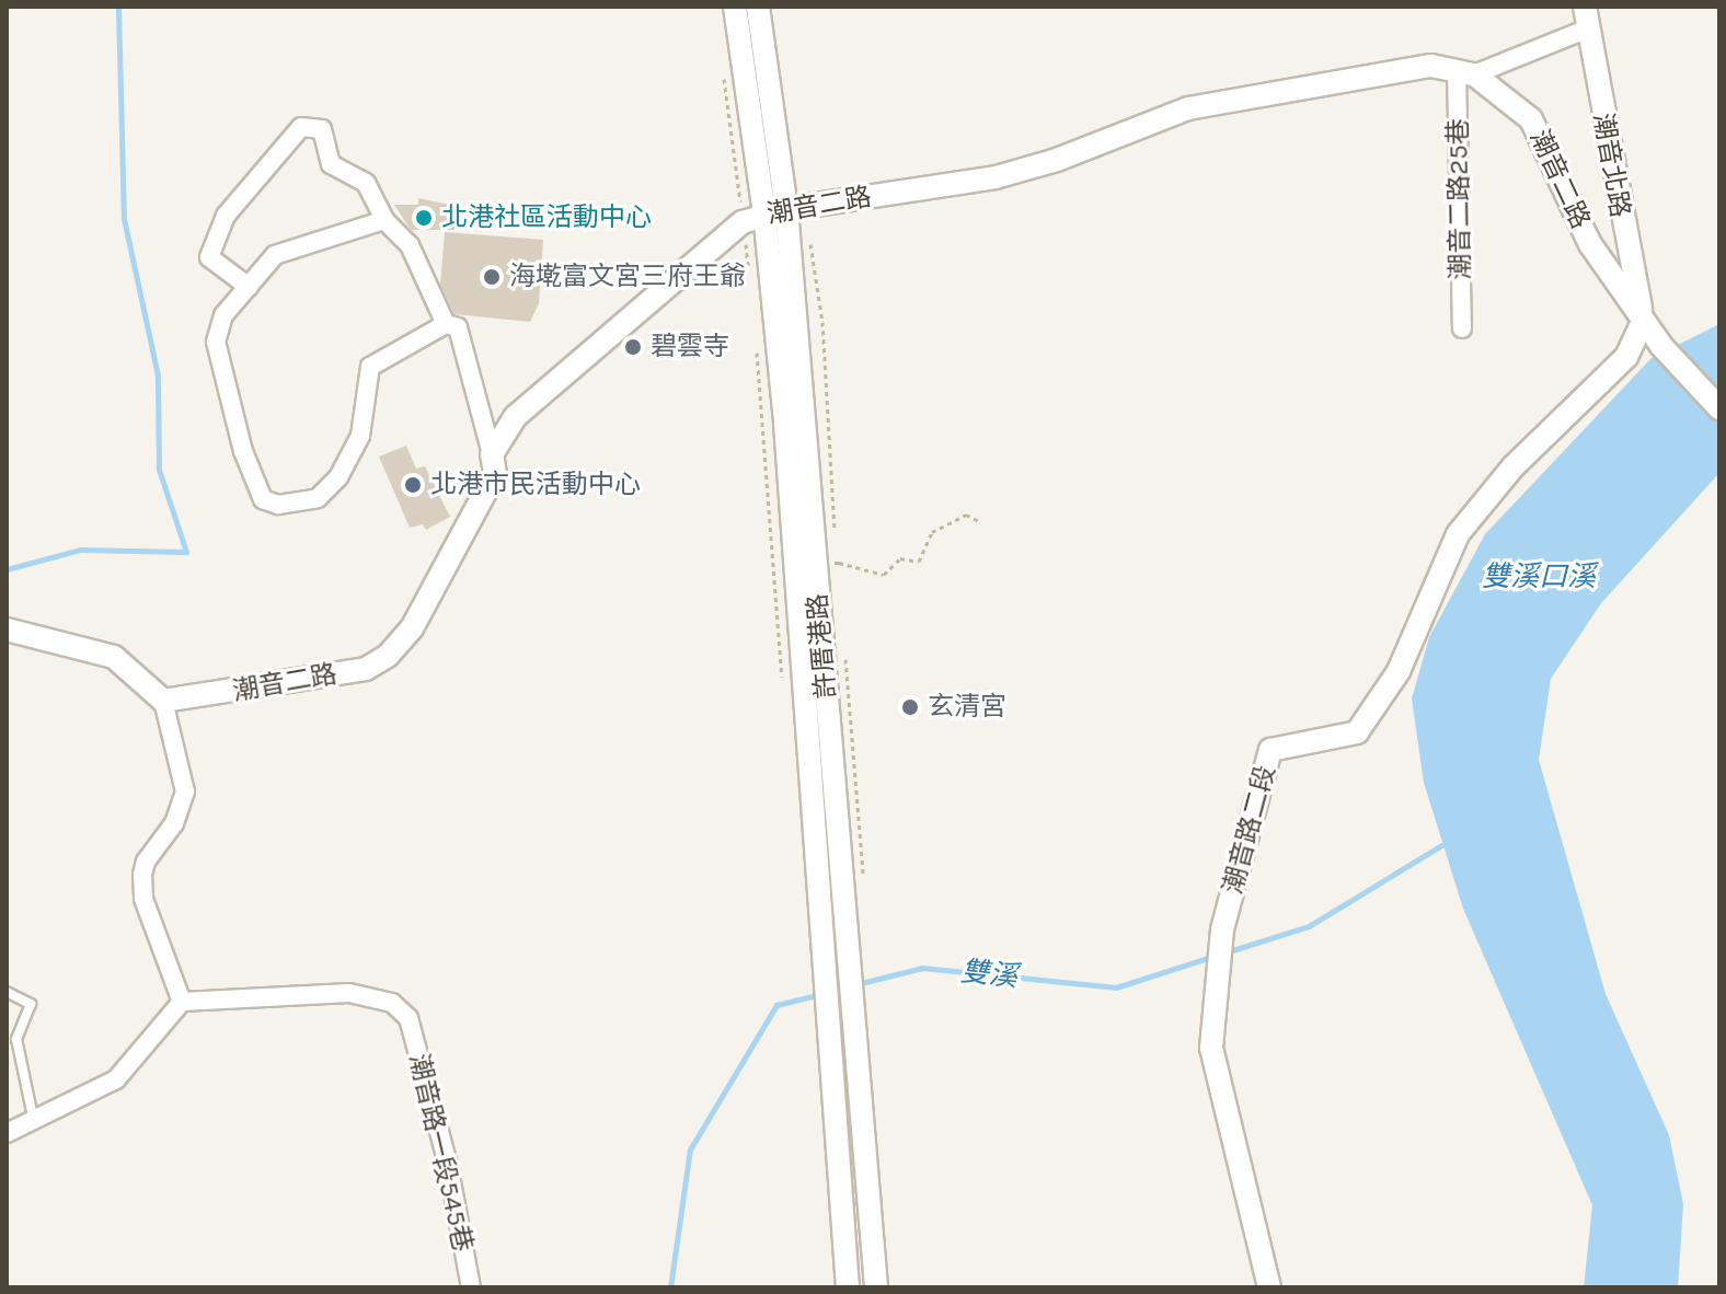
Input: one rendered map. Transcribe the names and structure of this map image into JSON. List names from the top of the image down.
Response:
{
  "streets": {
    "street": [
      "潮音北路",
      "潮音二路",
      "潮音二路25巷",
      "許厝港路",
      "潮音路二段",
      "潮音路一段545巷"
    ]
  },
  "crossings": [
    ["潮音北路", "潮音二路"],
    ["潮音北路", "潮音路二段"],
    ["潮音二路", "潮音二路25巷"],
    ["潮音二路", "許厝港路"],
    ["潮音二路", "潮音路二段"]
  ],
  "water": ["雙溪口溪", "雙溪"],
  "places": [
    "北港社區活動中心",
    "海墘富文宮三府王爺",
    "碧雲寺",
    "北港市民活動中心",
    "玄清宮"
  ]
}
